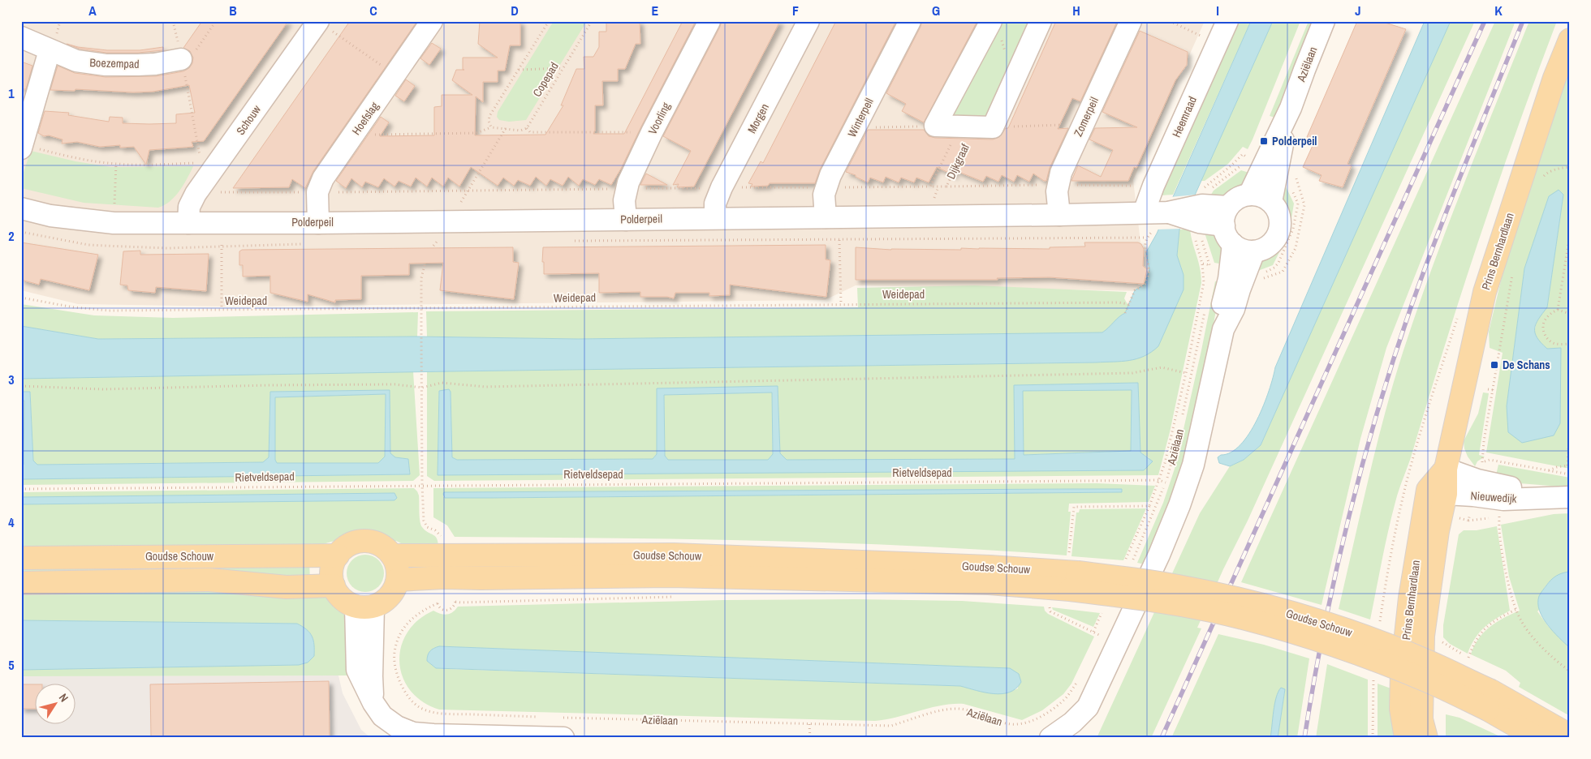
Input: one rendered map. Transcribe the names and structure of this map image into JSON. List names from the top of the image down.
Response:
{
  "streets": {
    "main road": ["Prins Bernhardlaan", "Goudse Schouw"],
    "street": [
      "Boezempad",
      "Aziëlaan",
      "Zomerpeil",
      "Heemraad",
      "Winterpell",
      "Hoefslag",
      "Voorling",
      "Morgen",
      "Schouw",
      "Dijkgraaf",
      "Polderpeil",
      "Nieuwedijk"
    ],
    "path": ["Copepad", "Weidepad", "Rietveldsepad"]
  },
  "crossings": [
    ["Aziëlaan", "Polderpeil"],
    ["Aziëlaan", "Rietveldsepad"],
    ["Zomerpeil", "Polderpeil"],
    ["Heemraad", "Polderpeil"],
    ["Winterpell", "Polderpeil"],
    ["Hoefslag", "Polderpeil"],
    ["Voorling", "Polderpeil"],
    ["Morgen", "Polderpeil"],
    ["Schouw", "Polderpeil"],
    ["Prins Bernhardlaan", "Nieuwedijk"]
  ],
  "places": {
    "transit": ["Polderpeil", "De Schans"]
  },
  "north": "top right",
  "grid": {
    "columns": [
      "A",
      "B",
      "C",
      "D",
      "E",
      "F",
      "G",
      "H",
      "I",
      "J",
      "K"
    ],
    "rows": [
      "1",
      "2",
      "3",
      "4",
      "5"
    ]
  }
}
